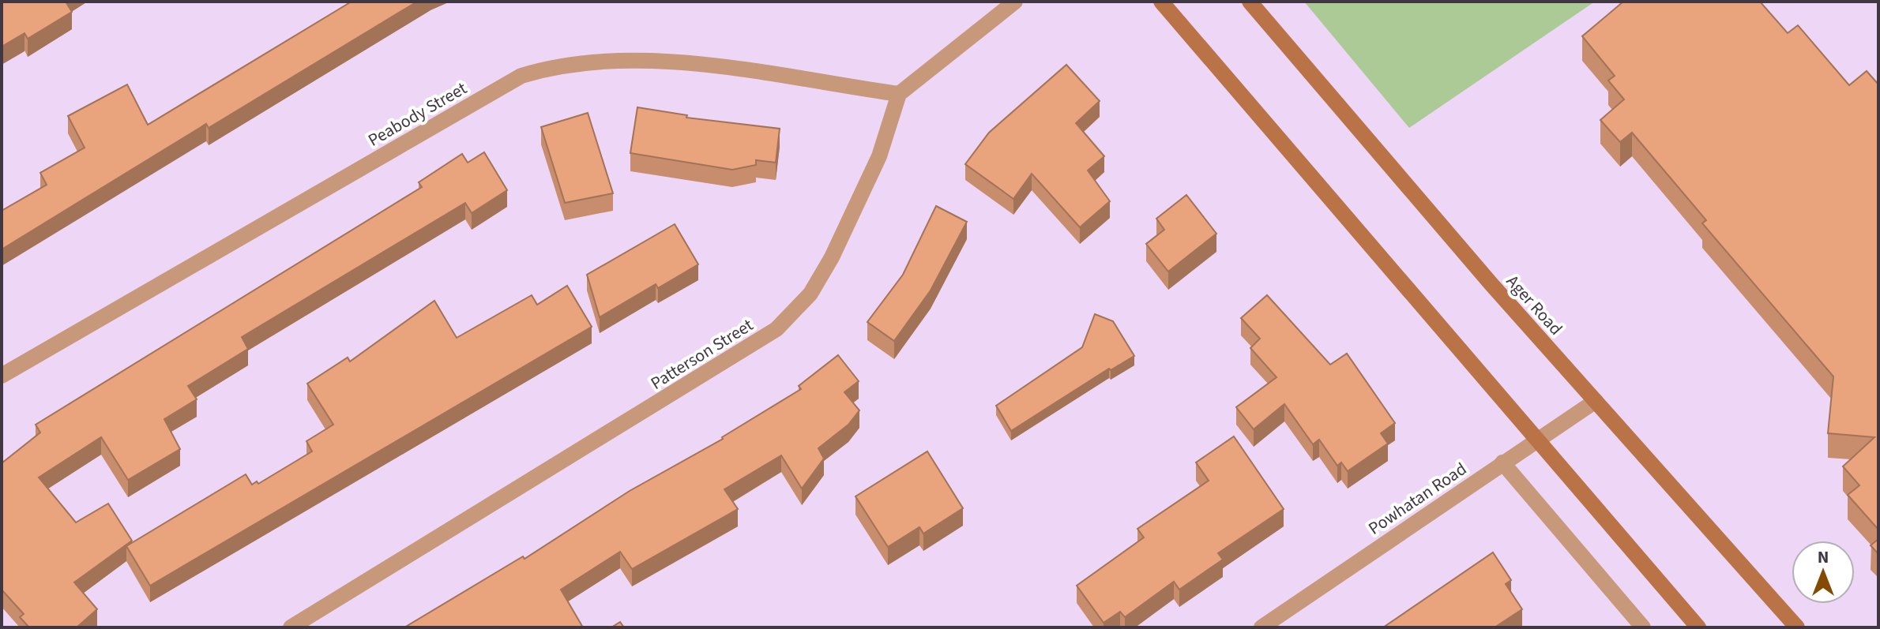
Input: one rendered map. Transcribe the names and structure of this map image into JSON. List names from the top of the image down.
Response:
{
  "streets": {
    "main road": ["Ager Road"],
    "street": ["Peabody Street", "Patterson Street", "Powhatan Road"]
  },
  "crossings": [
    ["Peabody Street", "Patterson Street"],
    ["Ager Road", "Powhatan Road"]
  ],
  "north": "top"
}
